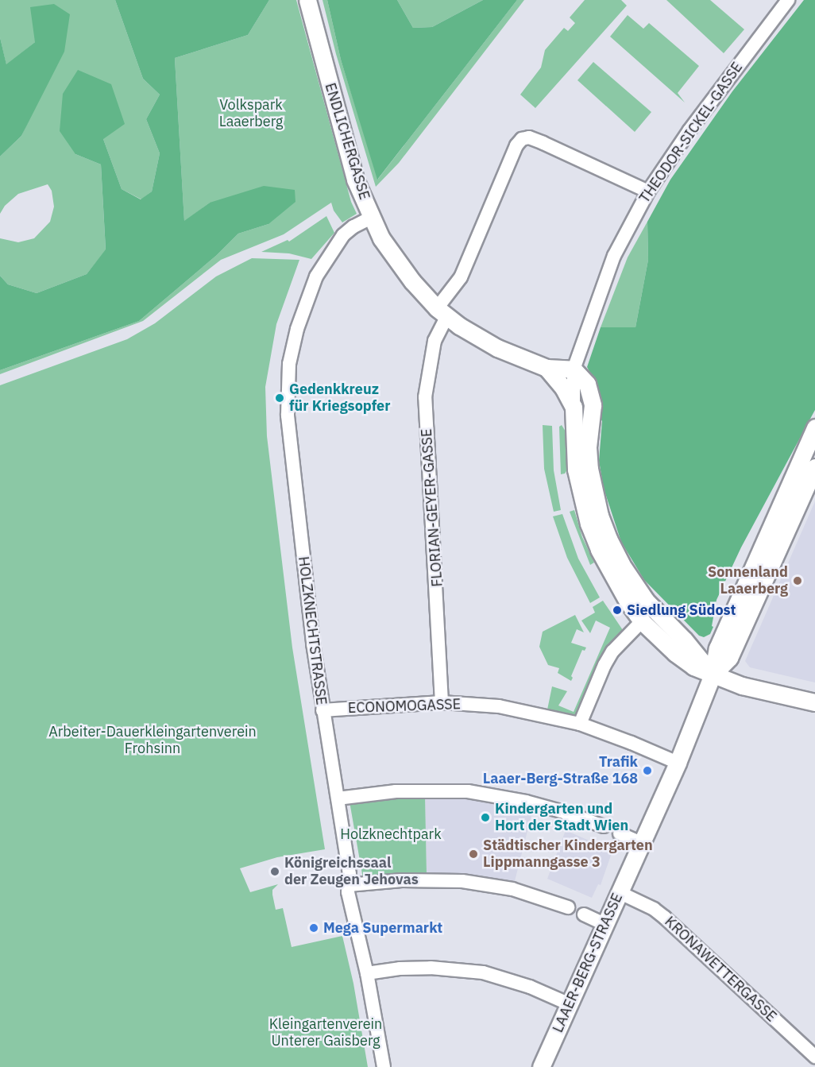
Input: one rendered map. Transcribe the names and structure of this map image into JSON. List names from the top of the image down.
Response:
{
  "streets": {
    "main road": ["ENDLICHERGASSE", "LAAER-BERG-STRASSE"],
    "street": [
      "THEODOR-SICKEL-GASSE",
      "FLORIAN-GEYER-GASSE",
      "HOLZKNECHTSTRASSE",
      "ECONOMOGASSE",
      "KRONAWETTERGASSE"
    ]
  },
  "crossings": [
    ["THEODOR-SICKEL-GASSE", "ENDLICHERGASSE"],
    ["THEODOR-SICKEL-GASSE", "FLORIAN-GEYER-GASSE"],
    ["ENDLICHERGASSE", "FLORIAN-GEYER-GASSE"],
    ["ENDLICHERGASSE", "HOLZKNECHTSTRASSE"],
    ["FLORIAN-GEYER-GASSE", "ECONOMOGASSE"],
    ["HOLZKNECHTSTRASSE", "ECONOMOGASSE"],
    ["ECONOMOGASSE", "LAAER-BERG-STRASSE"],
    ["LAAER-BERG-STRASSE", "KRONAWETTERGASSE"]
  ],
  "parks": [
    "Volkspark Laaerberg",
    "Arbeiter-Dauerkleingartenverein Frohsinn",
    "Holzknechtpark",
    "Kleingartenverein Unterer Gaisberg"
  ],
  "places": [
    "Gedenkkreuz für Kriegsopfer",
    "Sonnenland Laaerberg",
    "Siedlung Südost",
    "Trafik Laaer-Berg-Straße 168",
    "Kindergarten und Hort der Stadt Wien",
    "Städtischer Kindergarten Lippmanngasse 3",
    "Königreichssaal der Zeugen Jehovas",
    "Mega Supermarkt"
  ]
}
